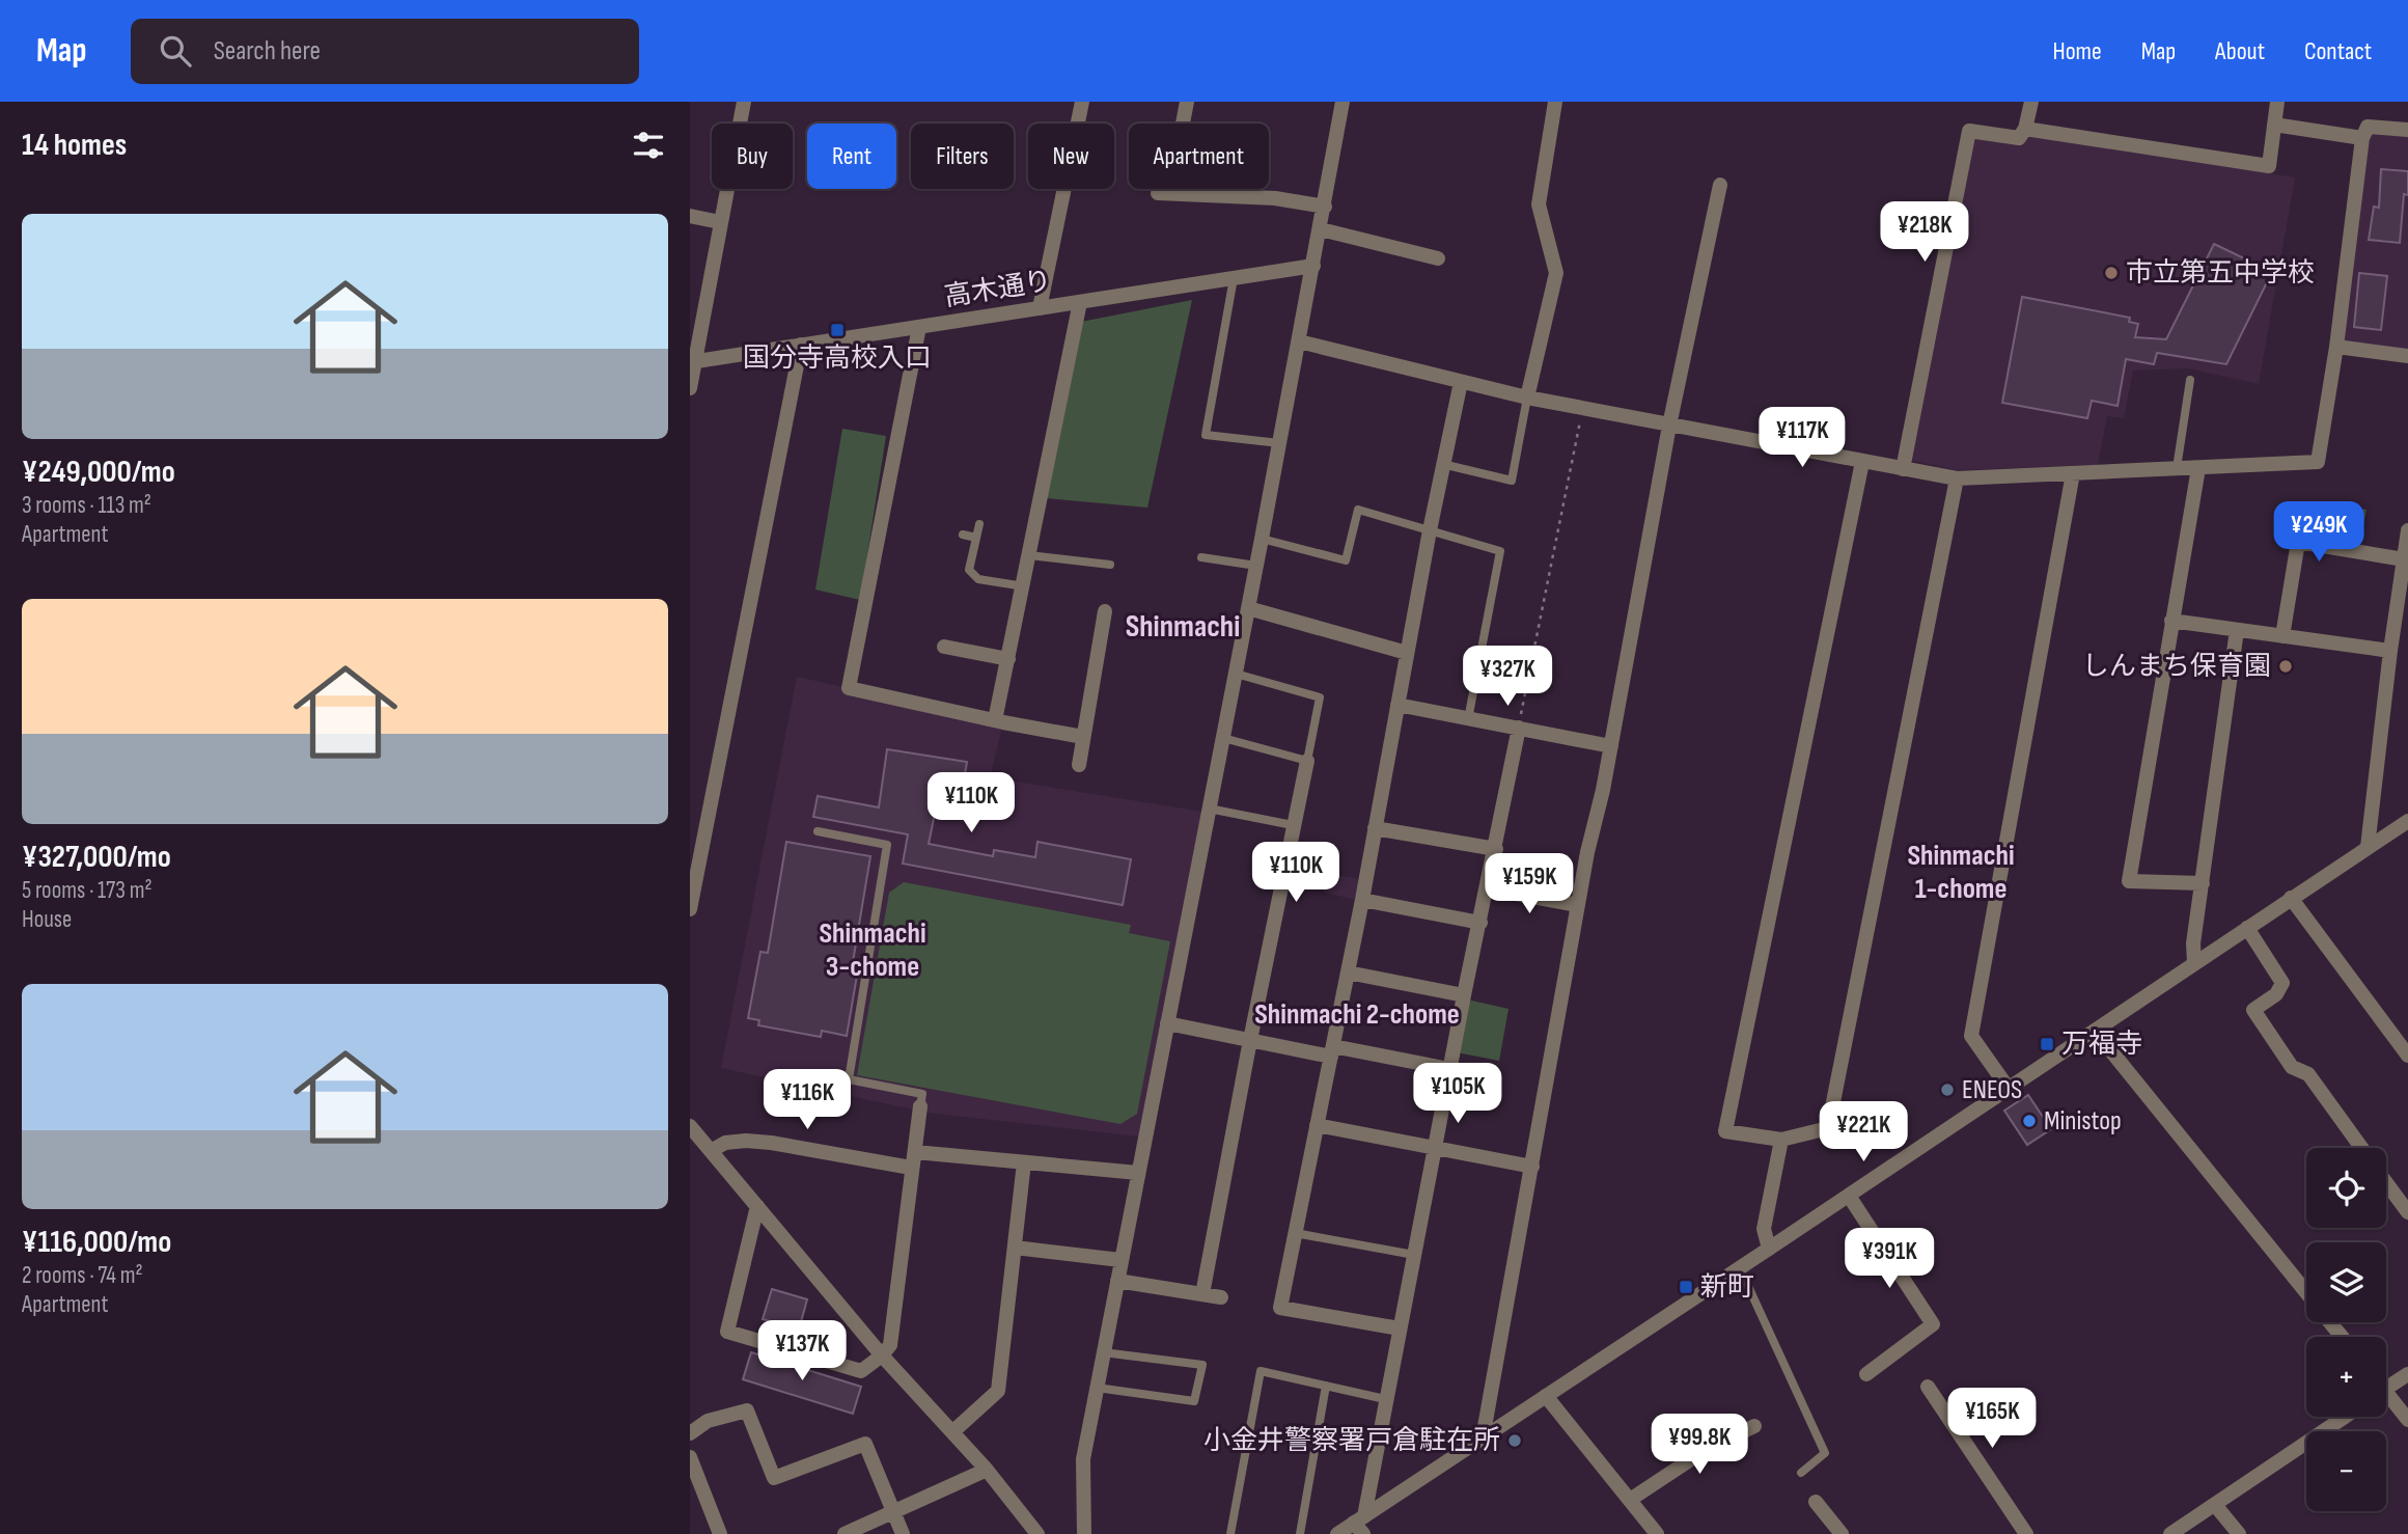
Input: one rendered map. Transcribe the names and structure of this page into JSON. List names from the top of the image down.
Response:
{
  "streets": {
    "street": ["高木通り"]
  },
  "districts": [
    "Shinmachi",
    "Shinmachi 1-chome",
    "Shinmachi 3-chome",
    "Shinmachi 2-chome"
  ],
  "places": {
    "other": [
      "市立第五中学校",
      "しんまち保育園",
      "ENEOS",
      "Ministop",
      "小金井警察署戸倉駐在所"
    ],
    "transit": ["国分寺高校入口", "万福寺", "新町"]
  },
  "page": {
    "header": "Map",
    "search": "Search here",
    "nav": [
      "Home",
      "Map",
      "About",
      "Contact"
    ],
    "heading": "14 homes",
    "chip": [
      "Buy",
      "Rent",
      "Filters",
      "New",
      "Apartment"
    ],
    "list": [
      {
        "name": "¥249,000/mo",
        "note": "3 rooms · 113 m² · Apartment"
      },
      {
        "name": "¥327,000/mo",
        "note": "5 rooms · 173 m² · House"
      },
      {
        "name": "¥116,000/mo",
        "note": "2 rooms · 74 m² · Apartment"
      }
    ],
    "price": [
      "¥218K",
      "¥117K",
      "¥249K",
      "¥327K",
      "¥110K",
      "¥110K",
      "¥159K",
      "¥105K",
      "¥116K",
      "¥221K",
      "¥391K",
      "¥137K",
      "¥165K",
      "¥99.8K"
    ],
    "map_buttons": ["+", "−"]
  }
}
